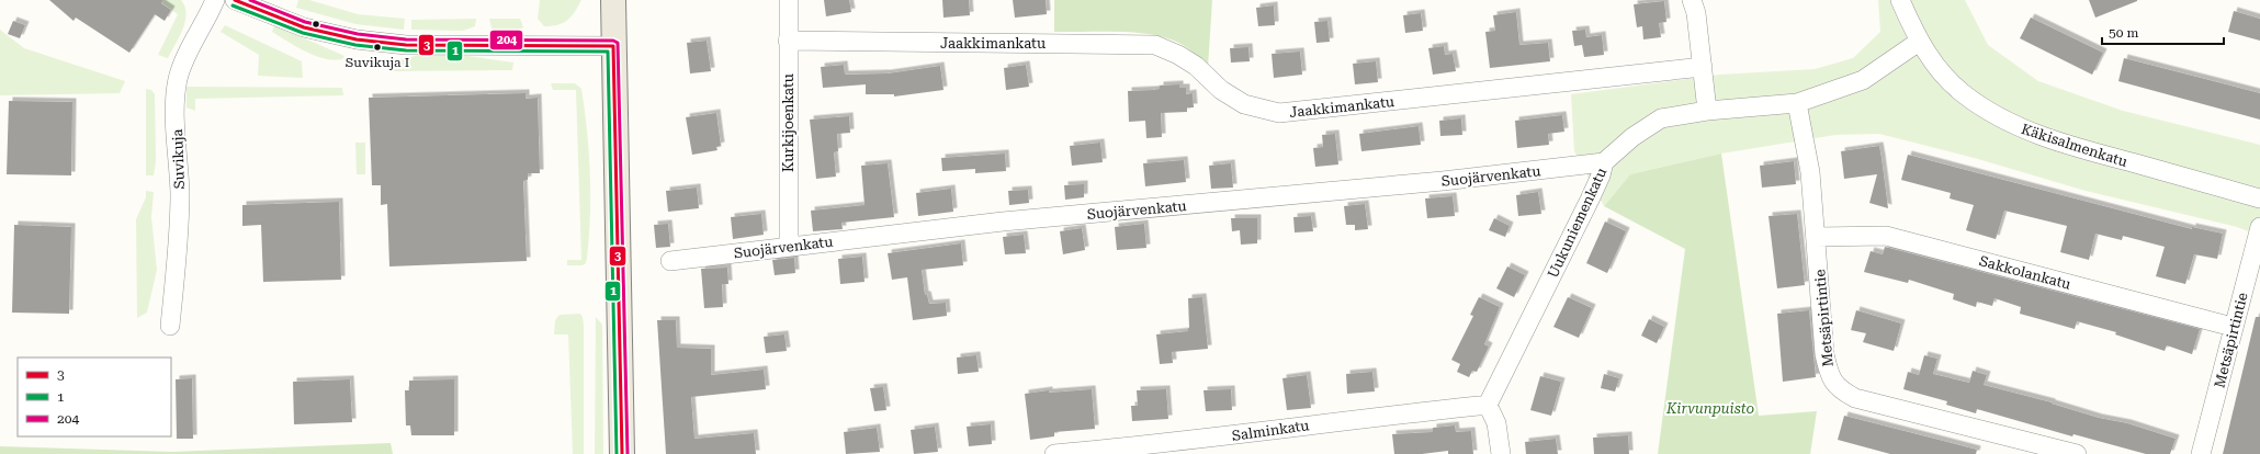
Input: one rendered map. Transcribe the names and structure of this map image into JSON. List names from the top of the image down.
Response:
{
  "streets": {
    "street": [
      "Jaakkimankatu",
      "Kurkijoenkatu",
      "Käkisalmenkatu",
      "Suvikuja",
      "Suojärvenkatu",
      "Uukuniemenkatu",
      "Sakkolankatu",
      "Metsäpirtintie",
      "Salminkatu"
    ]
  },
  "crossings": [
    ["Jaakkimankatu", "Kurkijoenkatu"],
    ["Kurkijoenkatu", "Suojärvenkatu"],
    ["Käkisalmenkatu", "Uukuniemenkatu"],
    ["Suojärvenkatu", "Uukuniemenkatu"],
    ["Uukuniemenkatu", "Metsäpirtintie"],
    ["Uukuniemenkatu", "Salminkatu"],
    ["Sakkolankatu", "Metsäpirtintie"]
  ],
  "parks": ["Kirvunpuisto"],
  "places": ["Suvikuja I"],
  "lines": ["transit line 3", "transit line 204", "transit line 1"],
  "legend": ["3", "1", "204"],
  "scale_bar": "50 m"
}
